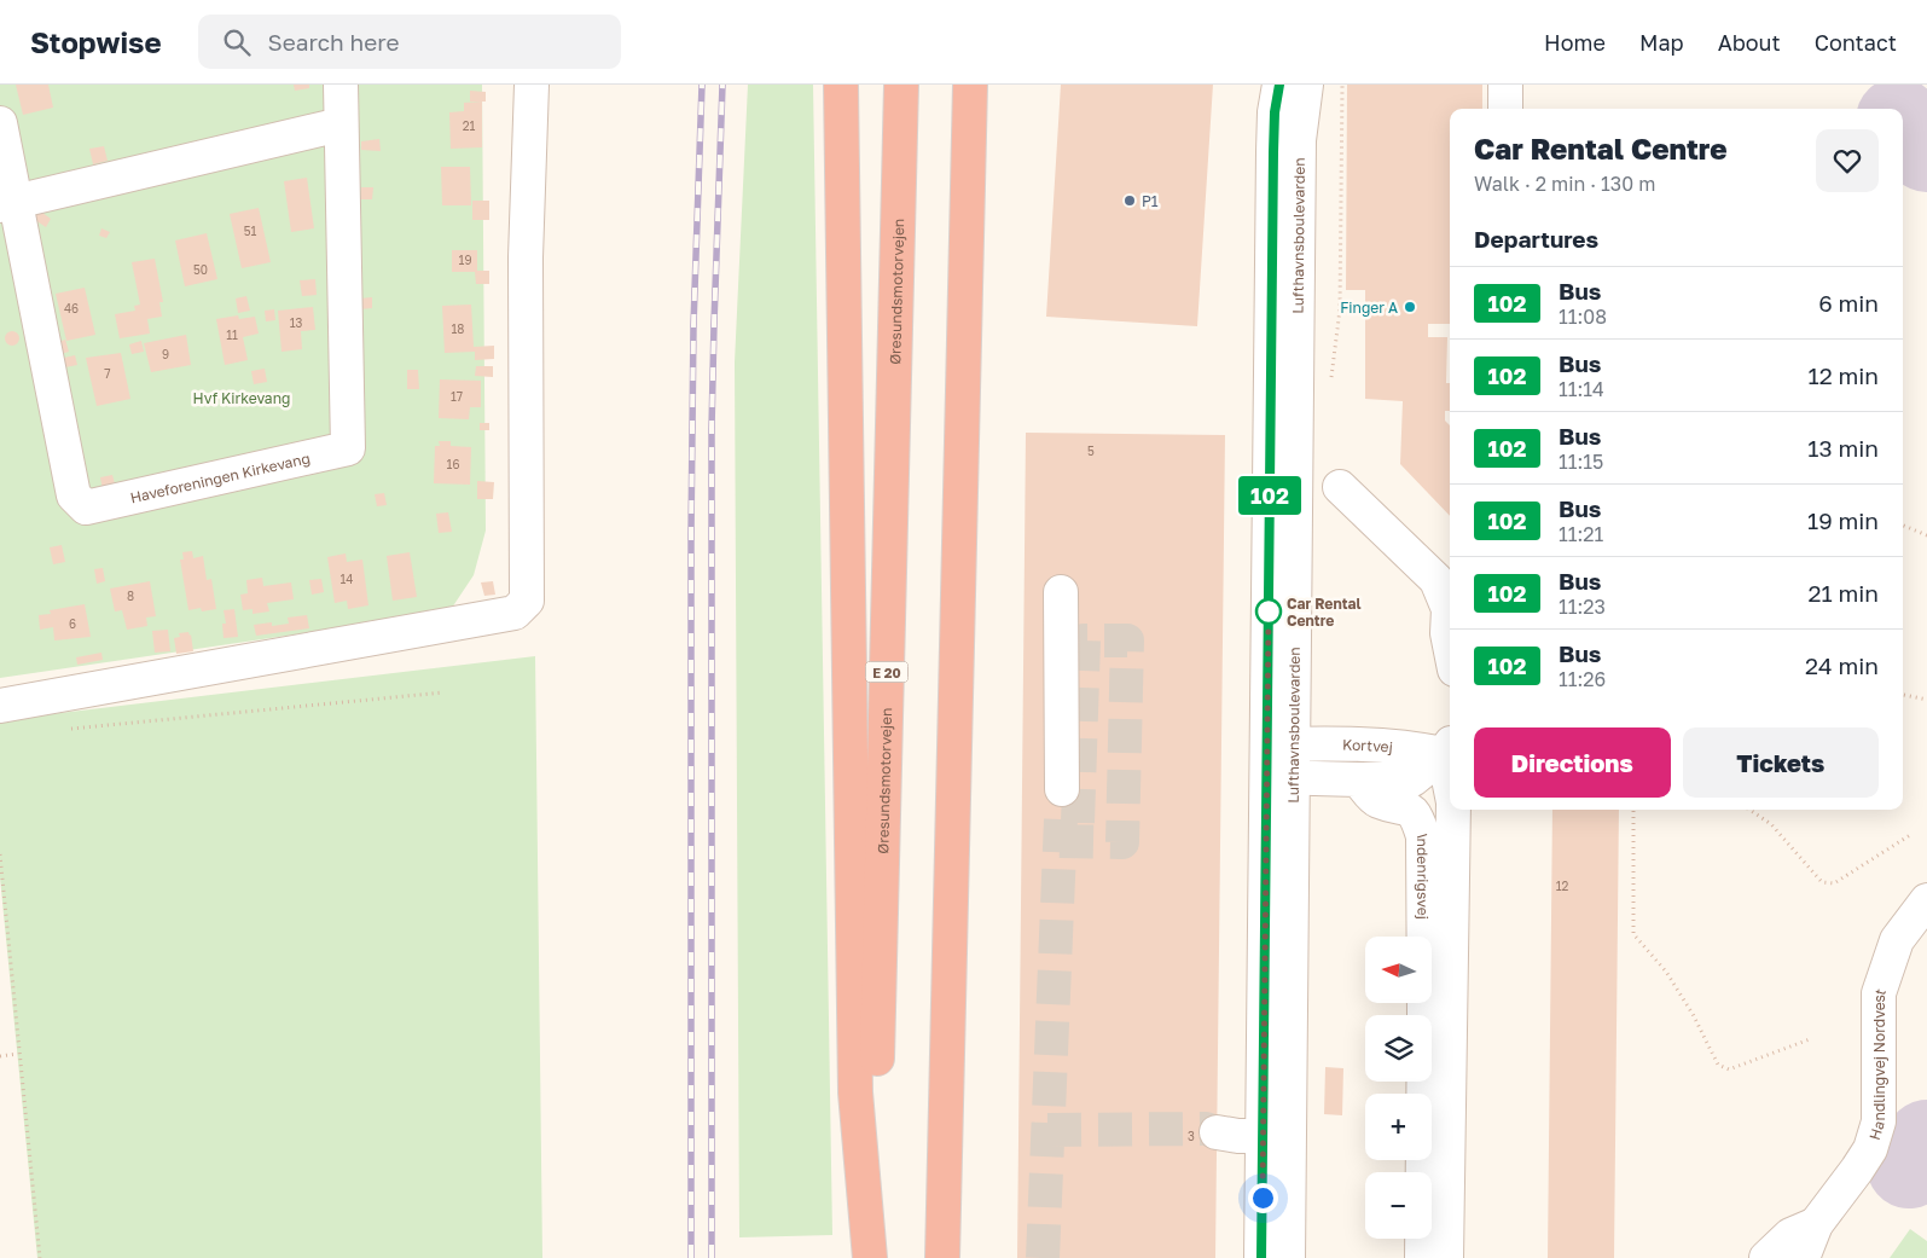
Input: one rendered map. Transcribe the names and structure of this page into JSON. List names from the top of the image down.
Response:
{
  "streets": {
    "highway": ["Øresundsmotorvejen", "E 20"],
    "street": [
      "Lufthavnsboulevarden",
      "Haveforeningen Kirkevang",
      "Kortvej",
      "Indenrigsvej",
      "Handlingvej Nordvest"
    ]
  },
  "crossings": [
    ["Lufthavnsboulevarden", "Kortvej"]
  ],
  "parks": ["Hvf Kirkevang"],
  "places": ["P1", "Finger A", "Car Rental Centre"],
  "lines": ["bus line 102"],
  "house_numbers": [
    "21",
    "51",
    "19",
    "50",
    "46",
    "13",
    "18",
    "11",
    "9",
    "7",
    "17",
    "5",
    "16",
    "14",
    "8",
    "6",
    "12",
    "3"
  ],
  "north": "left",
  "page": {
    "header": "Stopwise",
    "search": "Search here",
    "nav": [
      "Home",
      "Map",
      "About",
      "Contact"
    ],
    "on_map": "102",
    "heading": [
      ["Car Rental Centre", "Walk · 2 min · 130 m"],
      "Departures"
    ],
    "list": [
      {
        "mark": "102",
        "name": "Bus",
        "note": "11:08",
        "value": "6 min"
      },
      {
        "mark": "102",
        "name": "Bus",
        "note": "11:14",
        "value": "12 min"
      },
      {
        "mark": "102",
        "name": "Bus",
        "note": "11:15",
        "value": "13 min"
      },
      {
        "mark": "102",
        "name": "Bus",
        "note": "11:21",
        "value": "19 min"
      },
      {
        "mark": "102",
        "name": "Bus",
        "note": "11:23",
        "value": "21 min"
      },
      {
        "mark": "102",
        "name": "Bus",
        "note": "11:26",
        "value": "24 min"
      }
    ],
    "buttons": ["Directions", "Tickets"],
    "map_buttons": ["+", "−"]
  }
}
